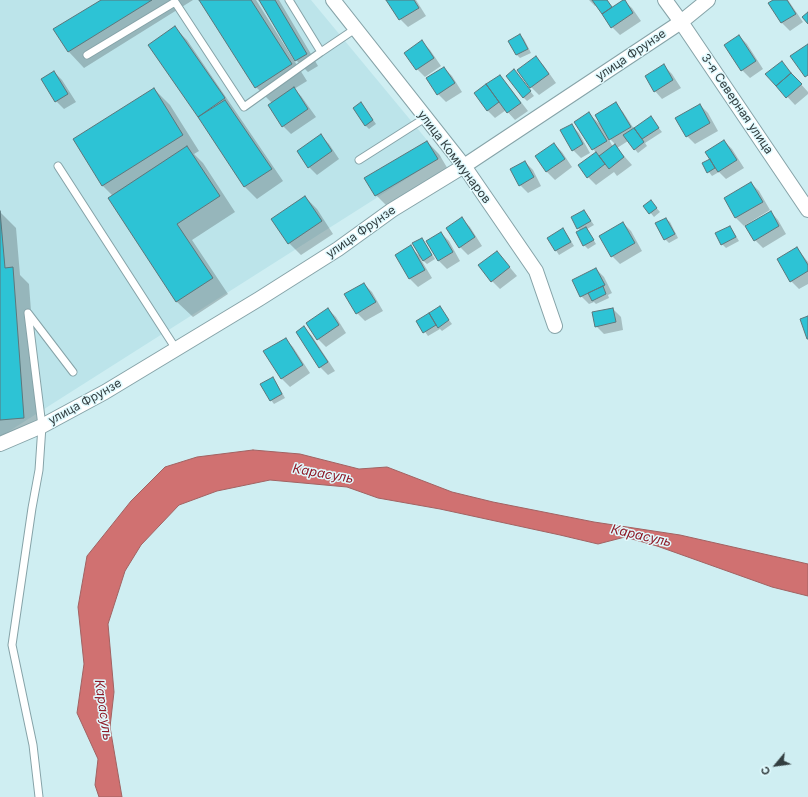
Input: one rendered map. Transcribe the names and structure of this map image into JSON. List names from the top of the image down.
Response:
{
  "streets": {
    "street": ["улица Фрунзе", "3-я Северная улица", "улица Коммунаров"]
  },
  "crossings": [
    ["улица Фрунзе", "3-я Северная улица"],
    ["улица Фрунзе", "улица Коммунаров"]
  ],
  "water": ["Карасуль"],
  "north": "bottom left"
}
